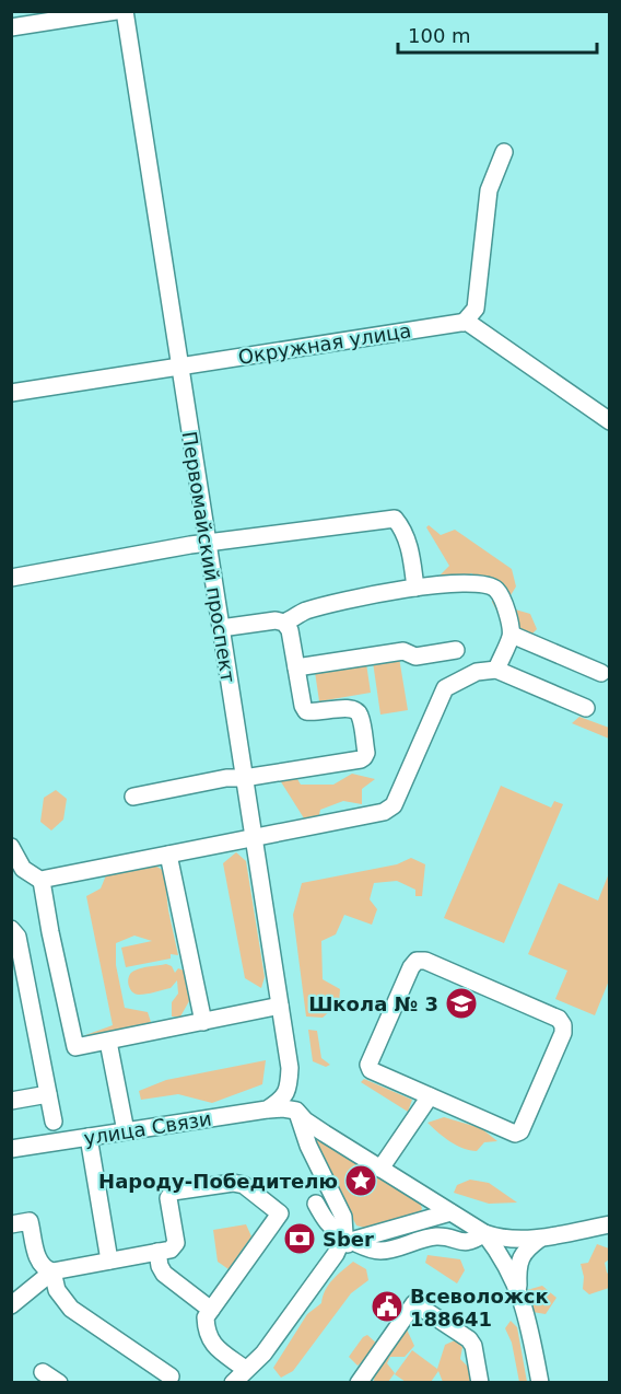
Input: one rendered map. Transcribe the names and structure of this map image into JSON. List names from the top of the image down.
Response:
{
  "streets": {
    "street": ["Окружная улица", "Первомайский проспект", "улица Связи"]
  },
  "crossings": [
    ["Окружная улица", "Первомайский проспект"],
    ["Первомайский проспект", "улица Связи"]
  ],
  "places": {
    "school or university": ["Школа № 3"],
    "place": ["Народу-Победителю"],
    "bank": ["Sber"],
    "public building": ["Всеволожск 188641"]
  },
  "scale_bar": "100 m"
}
